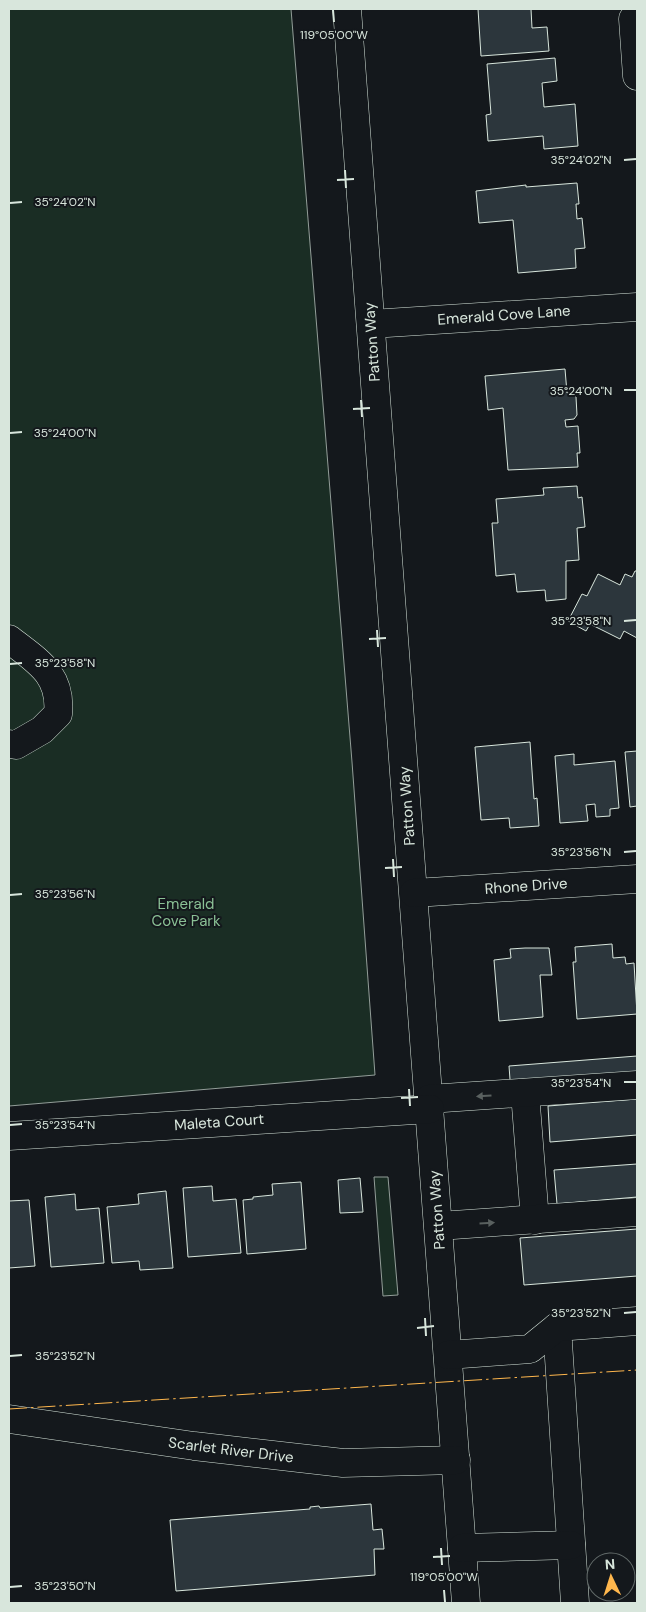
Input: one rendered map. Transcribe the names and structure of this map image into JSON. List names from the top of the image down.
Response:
{
  "streets": {
    "street": [
      "Emerald Cove Lane",
      "Patton Way",
      "Rhone Drive",
      "Maleta Court",
      "Scarlet River Drive"
    ]
  },
  "crossings": [
    ["Emerald Cove Lane", "Patton Way"],
    ["Patton Way", "Rhone Drive"],
    ["Patton Way", "Maleta Court"],
    ["Patton Way", "Scarlet River Drive"]
  ],
  "parks": ["Emerald Cove Park"],
  "north": "top",
  "coordinates": [
    "119°05'00\"W",
    "35°24'02\"N",
    "35°24'00\"N",
    "35°23'58\"N",
    "35°23'56\"N",
    "35°23'54\"N",
    "35°23'52\"N",
    "35°23'50\"N"
  ]
}
